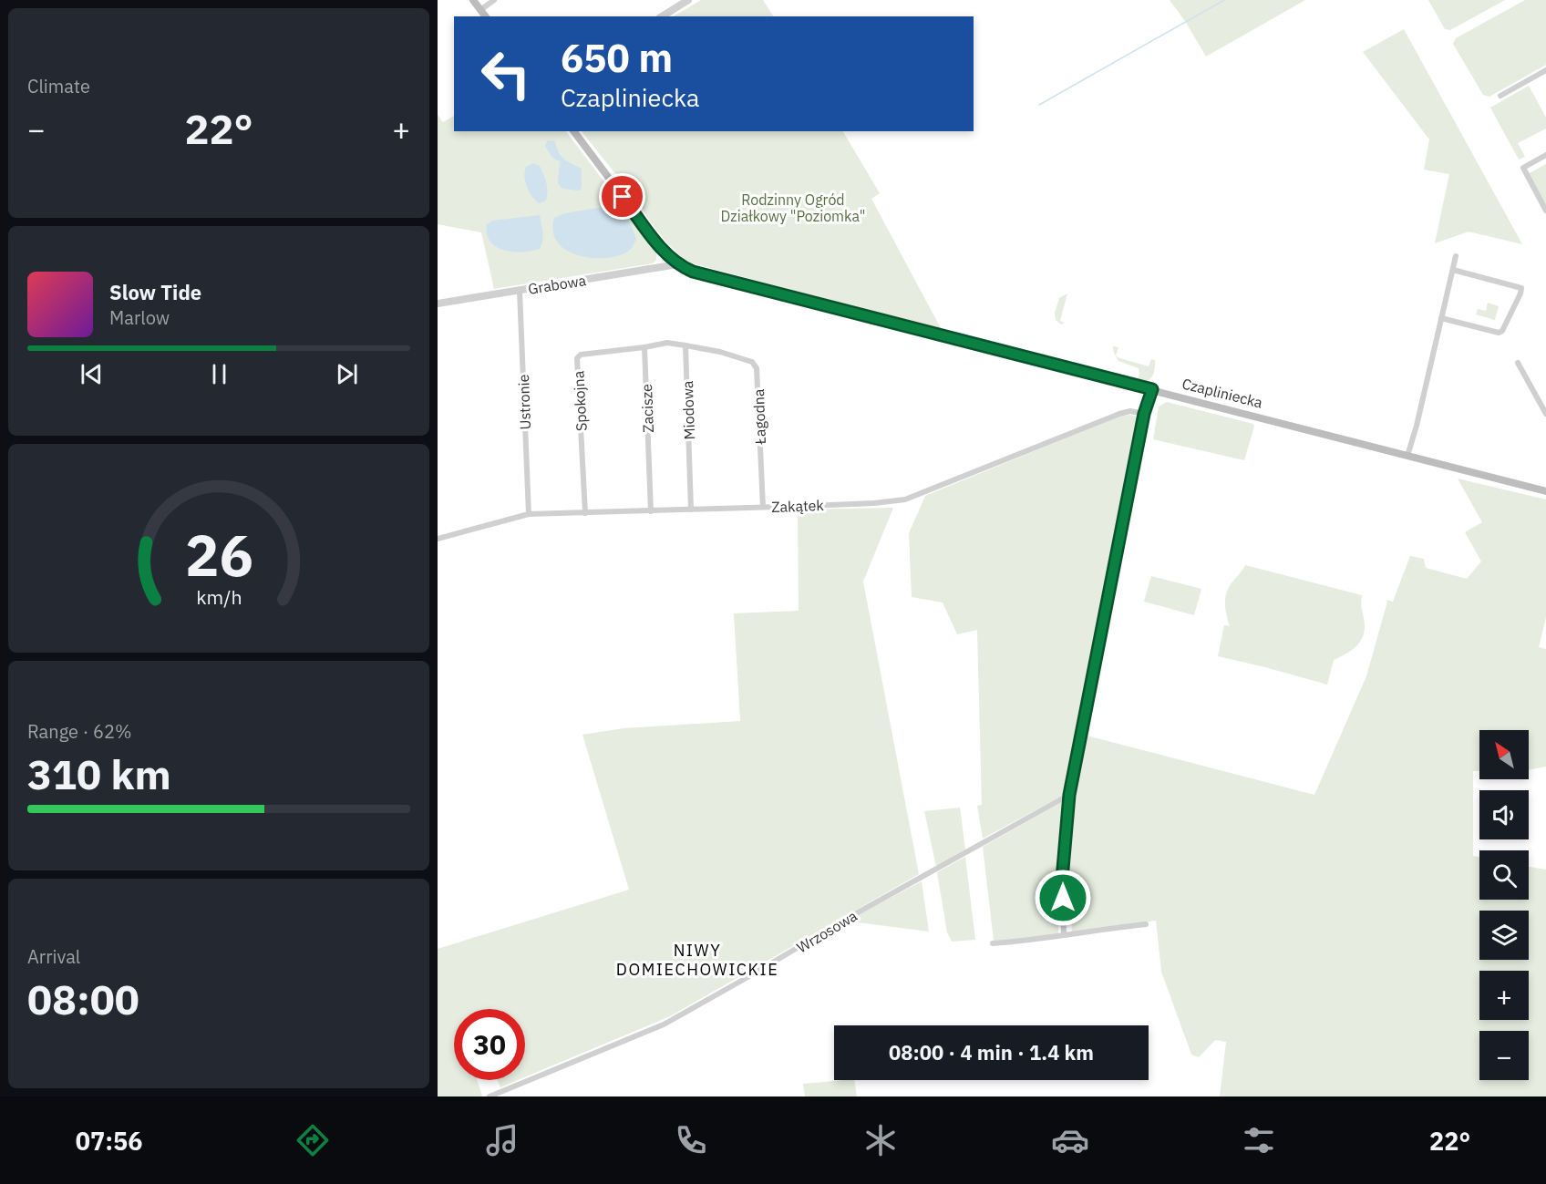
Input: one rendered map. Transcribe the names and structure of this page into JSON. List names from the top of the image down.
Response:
{
  "streets": {
    "main road": ["Czapliniecka"],
    "street": [
      "Grabowa",
      "Spokojna",
      "Ustronie",
      "Zacisze",
      "Miodowa",
      "Łagodna",
      "Zakątek",
      "Wrzosowa"
    ]
  },
  "crossings": [
    ["Grabowa", "Czapliniecka"],
    ["Grabowa", "Ustronie"],
    ["Spokojna", "Zacisze"],
    ["Spokojna", "Zakątek"],
    ["Ustronie", "Zakątek"],
    ["Zacisze", "Zakątek"],
    ["Miodowa", "Łagodna"],
    ["Miodowa", "Zakątek"],
    ["Łagodna", "Zakątek"]
  ],
  "districts": ["NIWY DOMIECHOWICKIE"],
  "parks": ["Rodzinny Ogród Działkowy \"Poziomka\""],
  "north": "top left",
  "page": {
    "tile": [
      "Climate",
      ["Range · 62%", "310 km"],
      ["Arrival", "08:00"]
    ],
    "turn": ["650 m", "Czapliniecka"],
    "heat": ["−", "22°", "+"],
    "song": ["Slow Tide", "Marlow"],
    "map_buttons": ["+", "−"],
    "limit": "30",
    "trip": "08:00 · 4 min · 1.4 km",
    "tabs": ["07:56", "22°"],
    "gauge": ["26", "km/h"]
  }
}
